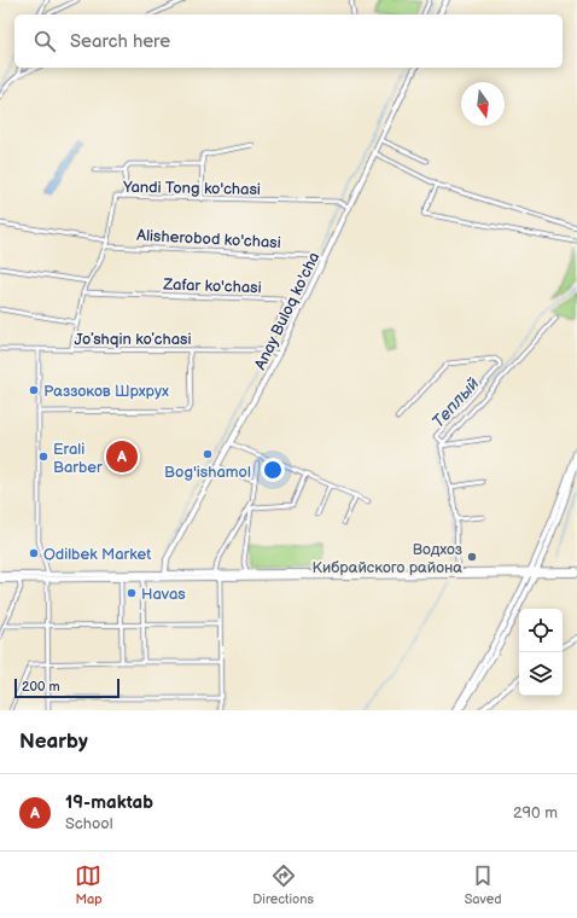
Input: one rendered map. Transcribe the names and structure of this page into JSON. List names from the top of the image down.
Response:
{
  "streets": {
    "main road": ["Anay Buloq ko'cha"],
    "street": [
      "Yandi Tong ko'chasi",
      "Alisherobod ko'chasi",
      "Zafar ko'chasi",
      "Joʼshqin koʼchasi"
    ]
  },
  "crossings": [
    ["Yandi Tong ko'chasi", "Alisherobod ko'chasi"],
    ["Yandi Tong ko'chasi", "Zafar ko'chasi"],
    ["Yandi Tong ko'chasi", "Anay Buloq ko'cha"],
    ["Yandi Tong ko'chasi", "Joʼshqin koʼchasi"],
    ["Alisherobod ko'chasi", "Anay Buloq ko'cha"],
    ["Zafar ko'chasi", "Joʼshqin koʼchasi"],
    ["Anay Buloq ko'cha", "Joʼshqin koʼchasi"]
  ],
  "water": ["Теплый"],
  "places": [
    "Раззоков Шрхрух",
    "Bog'ishamol",
    "Erali Barber",
    "Odilbek Market",
    "Водхоз Кибрайского района",
    "Havas"
  ],
  "scale_bar": "200 m",
  "north": "bottom",
  "page": {
    "search": "Search here",
    "pins": "A",
    "scale": "200 m",
    "heading": "Nearby",
    "list": [
      {
        "mark": "A",
        "name": "19-maktab",
        "note": "School",
        "value": "290 m"
      }
    ],
    "nav": ["Map", "Directions", "Saved"]
  }
}
